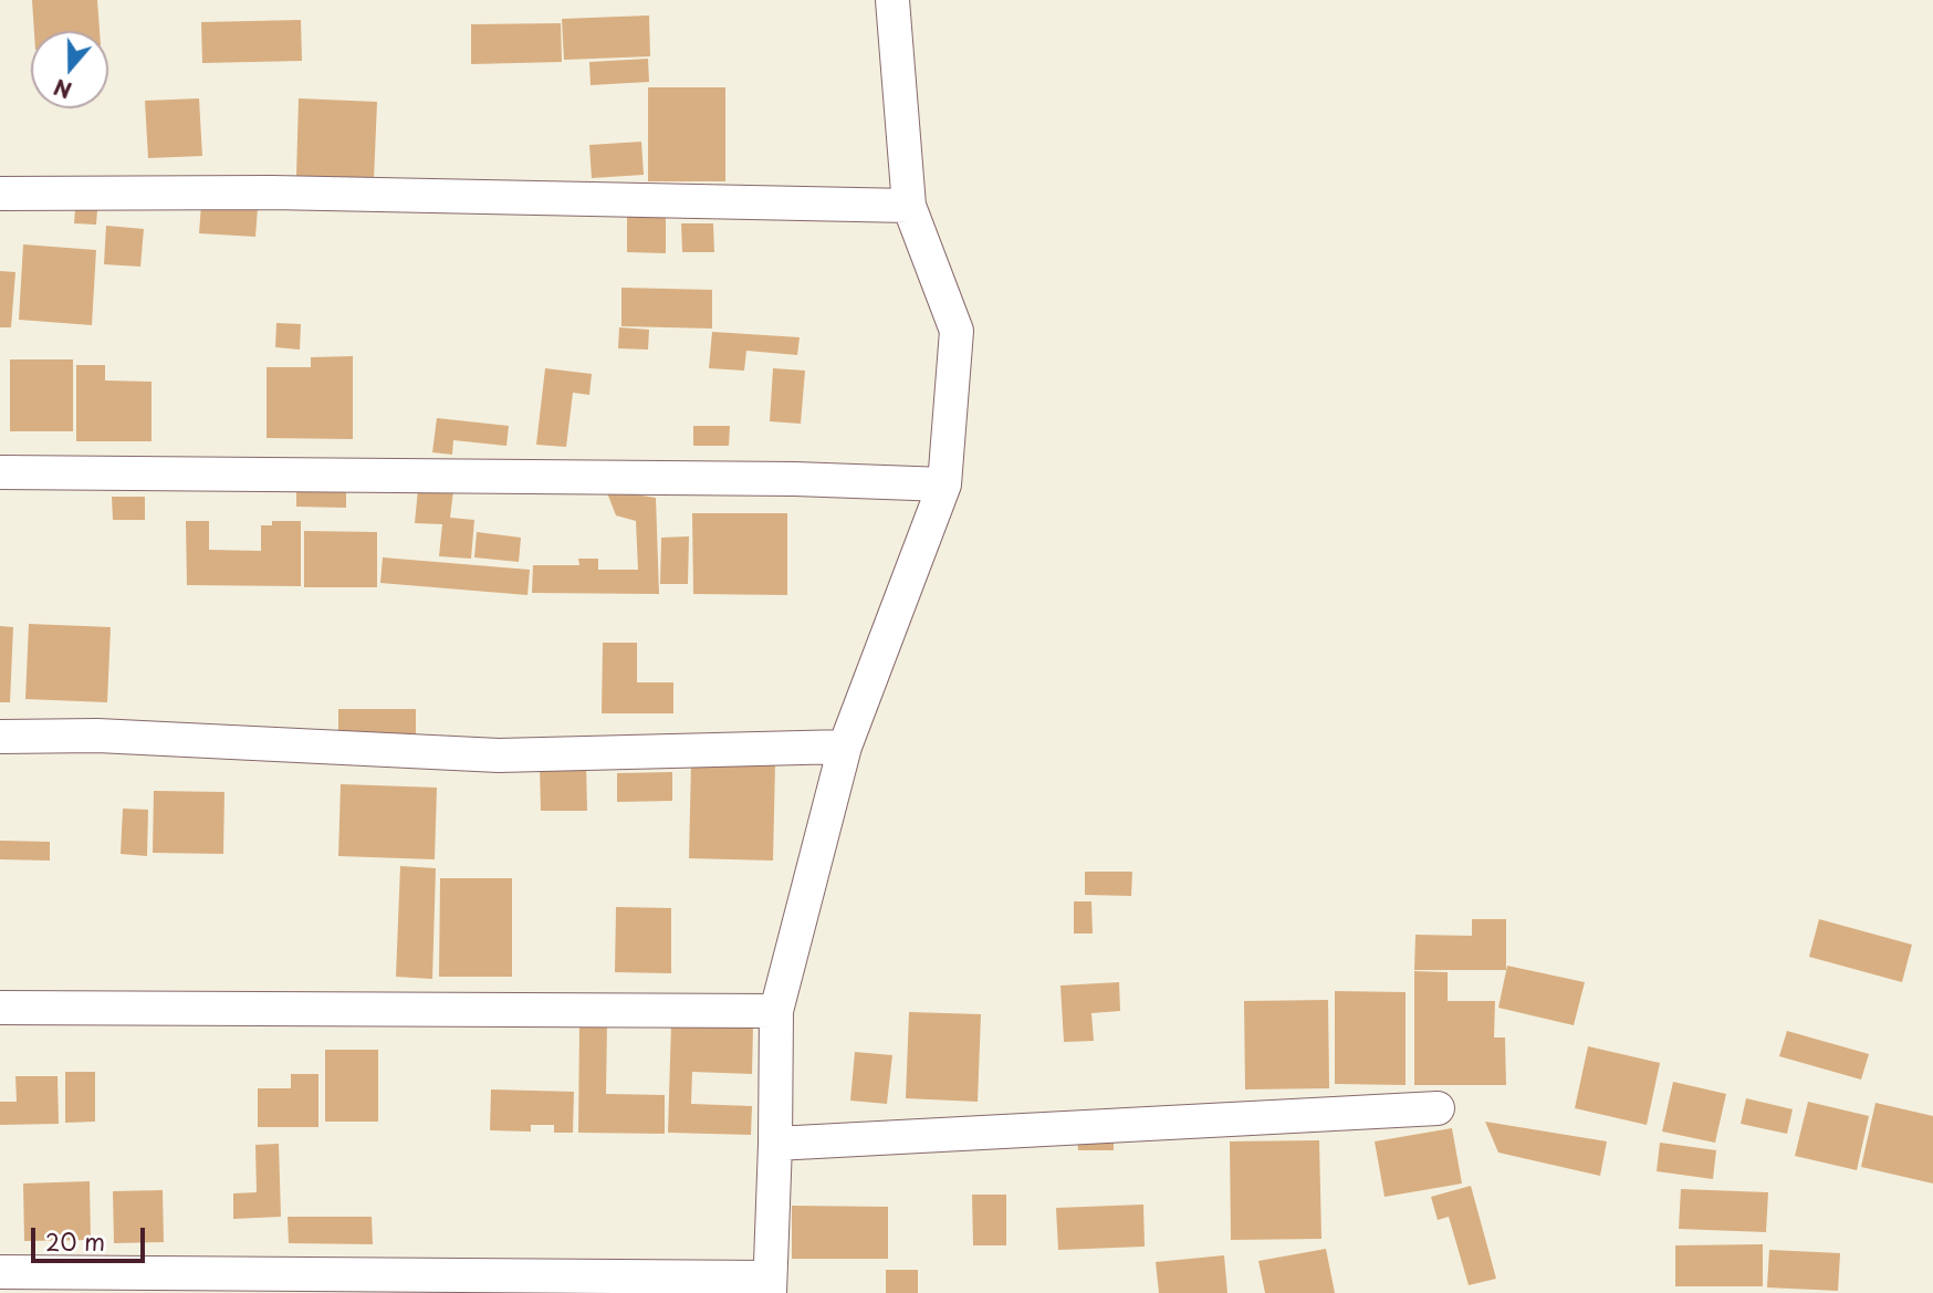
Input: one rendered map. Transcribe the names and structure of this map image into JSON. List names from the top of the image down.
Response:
{
  "scale_bar": "20 m",
  "north": "bottom"
}
